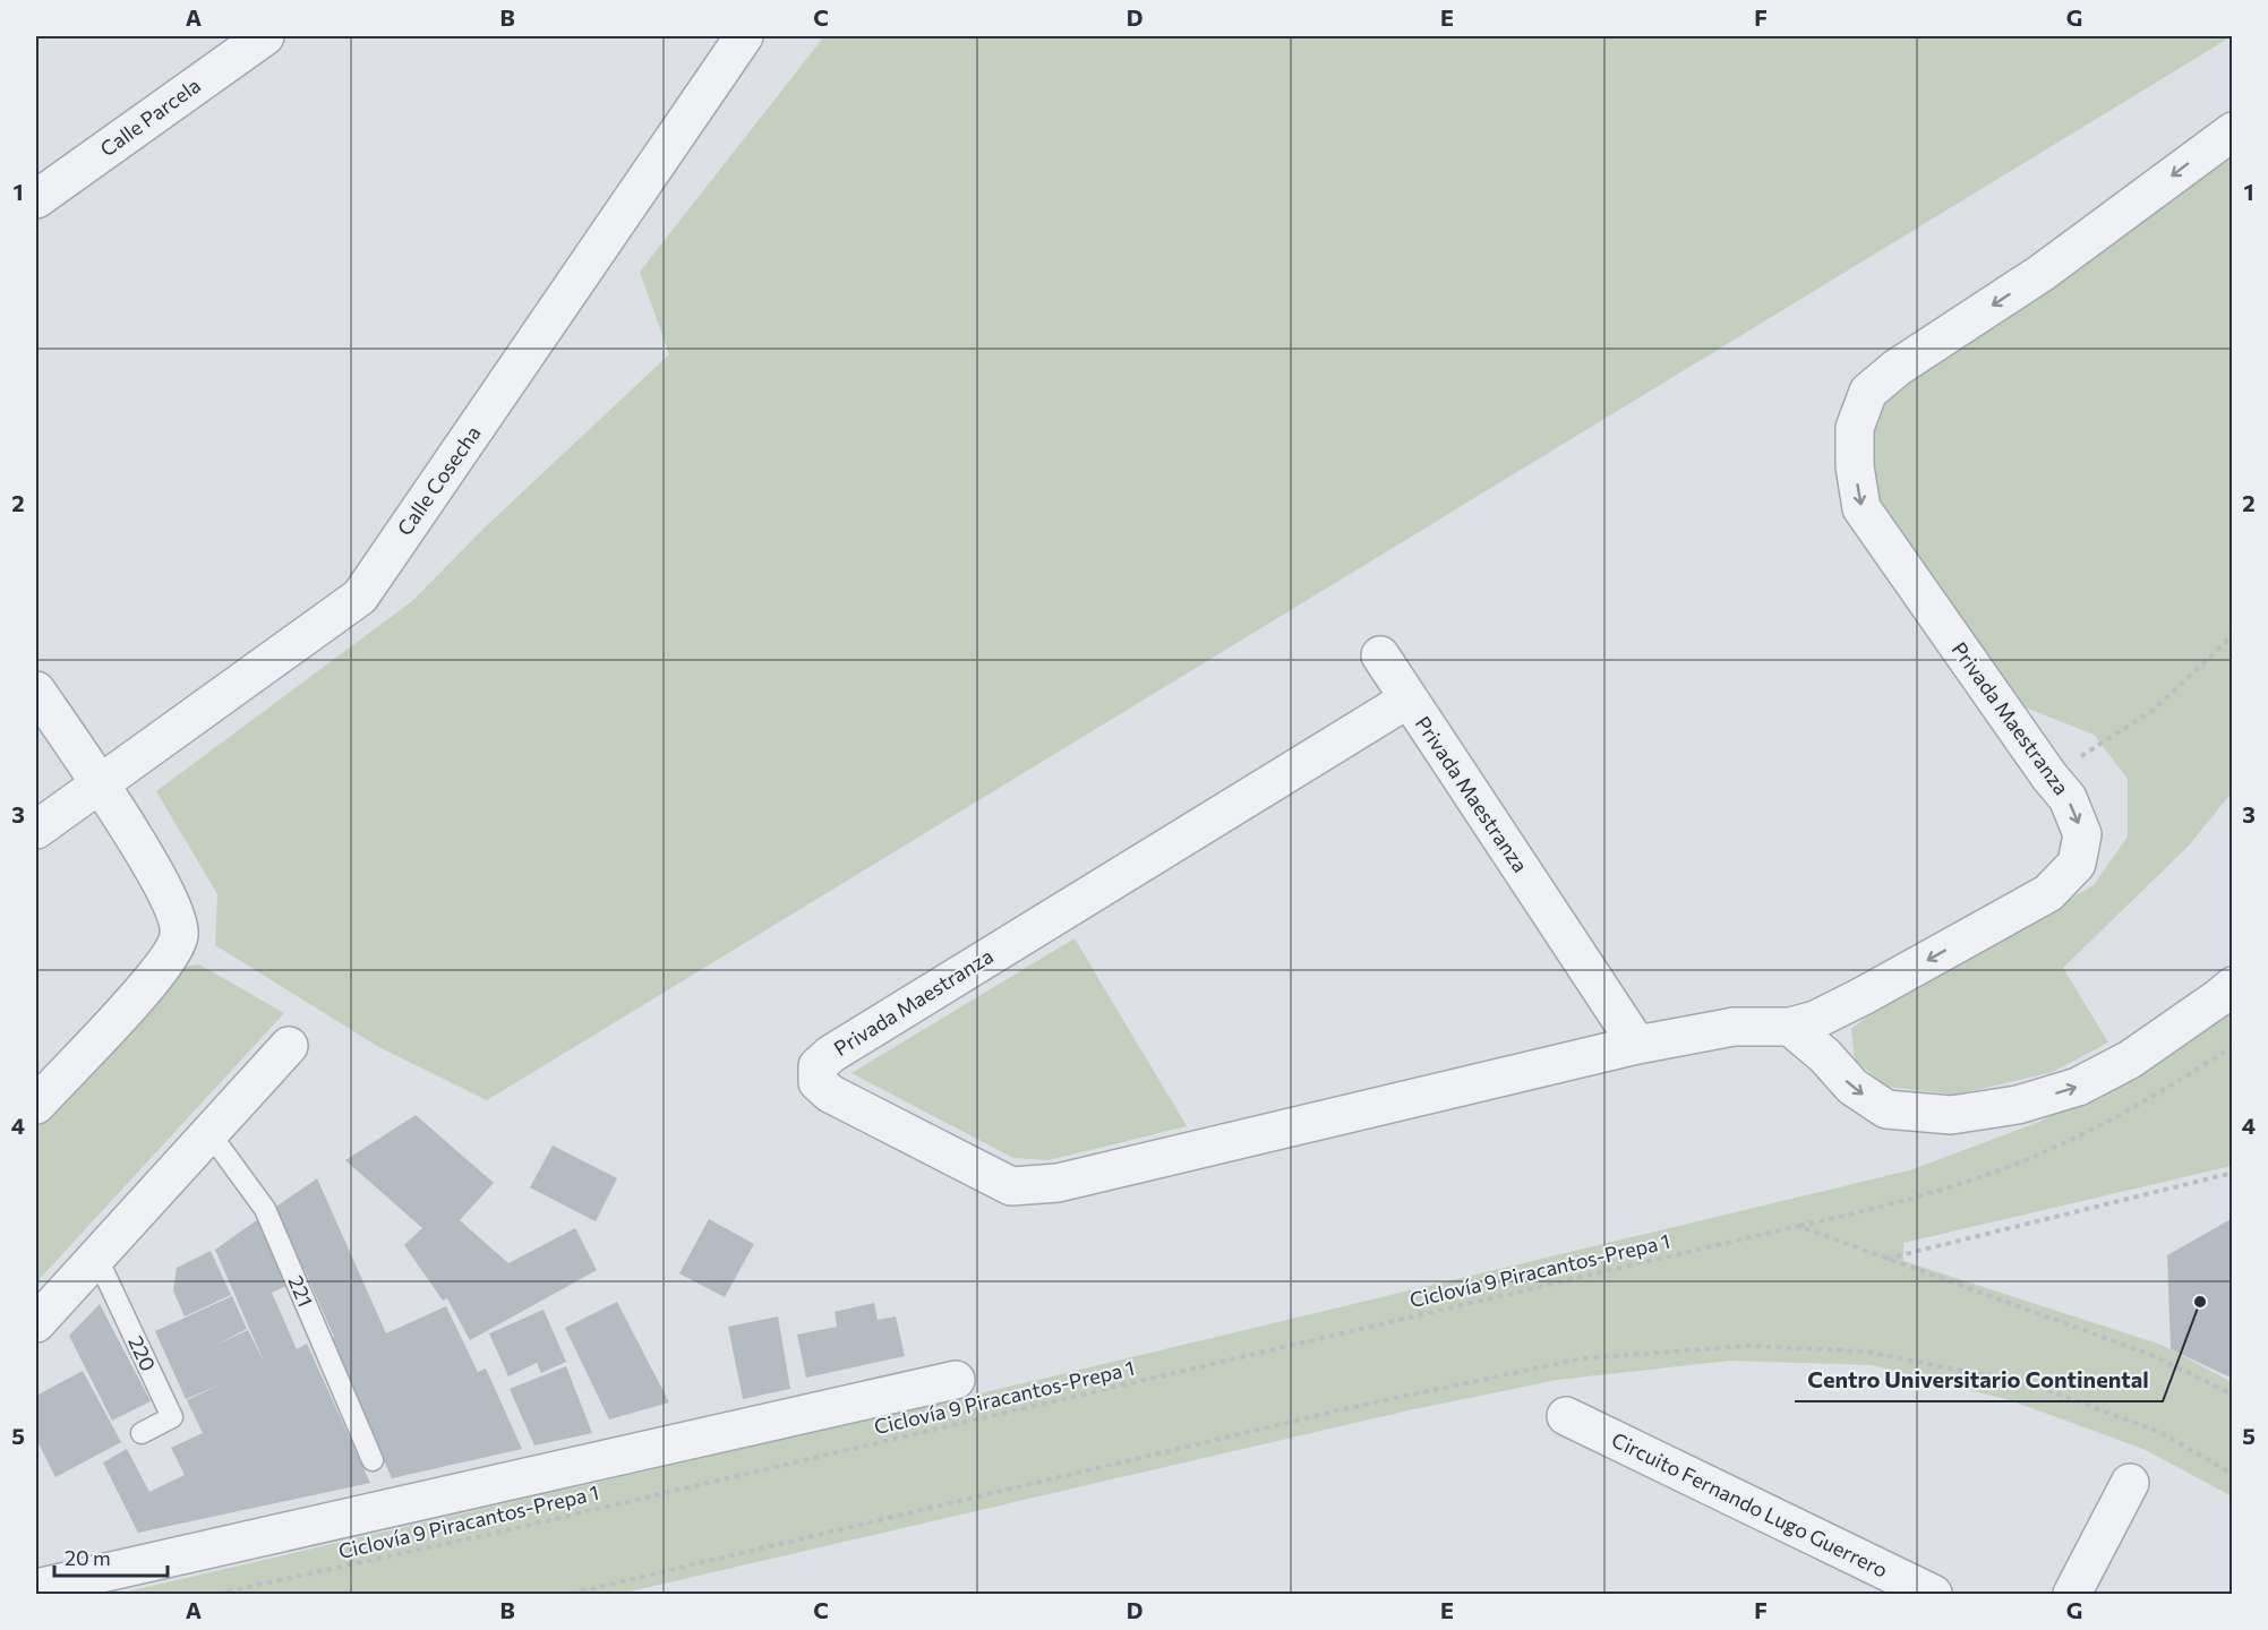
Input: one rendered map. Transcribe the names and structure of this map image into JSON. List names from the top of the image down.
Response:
{
  "streets": {
    "street": [
      "Calle Parcela",
      "Calle Cosecha",
      "Privada Maestranza",
      "Circuito Fernando Lugo Guerrero"
    ],
    "lane": ["221", "220"],
    "path": ["Ciclovía 9 Piracantos-Prepa 1"]
  },
  "places": ["Centro Universitario Continental"],
  "scale_bar": "20 m",
  "grid": {
    "columns": [
      "A",
      "B",
      "C",
      "D",
      "E",
      "F",
      "G"
    ],
    "rows": [
      "1",
      "2",
      "3",
      "4",
      "5"
    ]
  }
}
